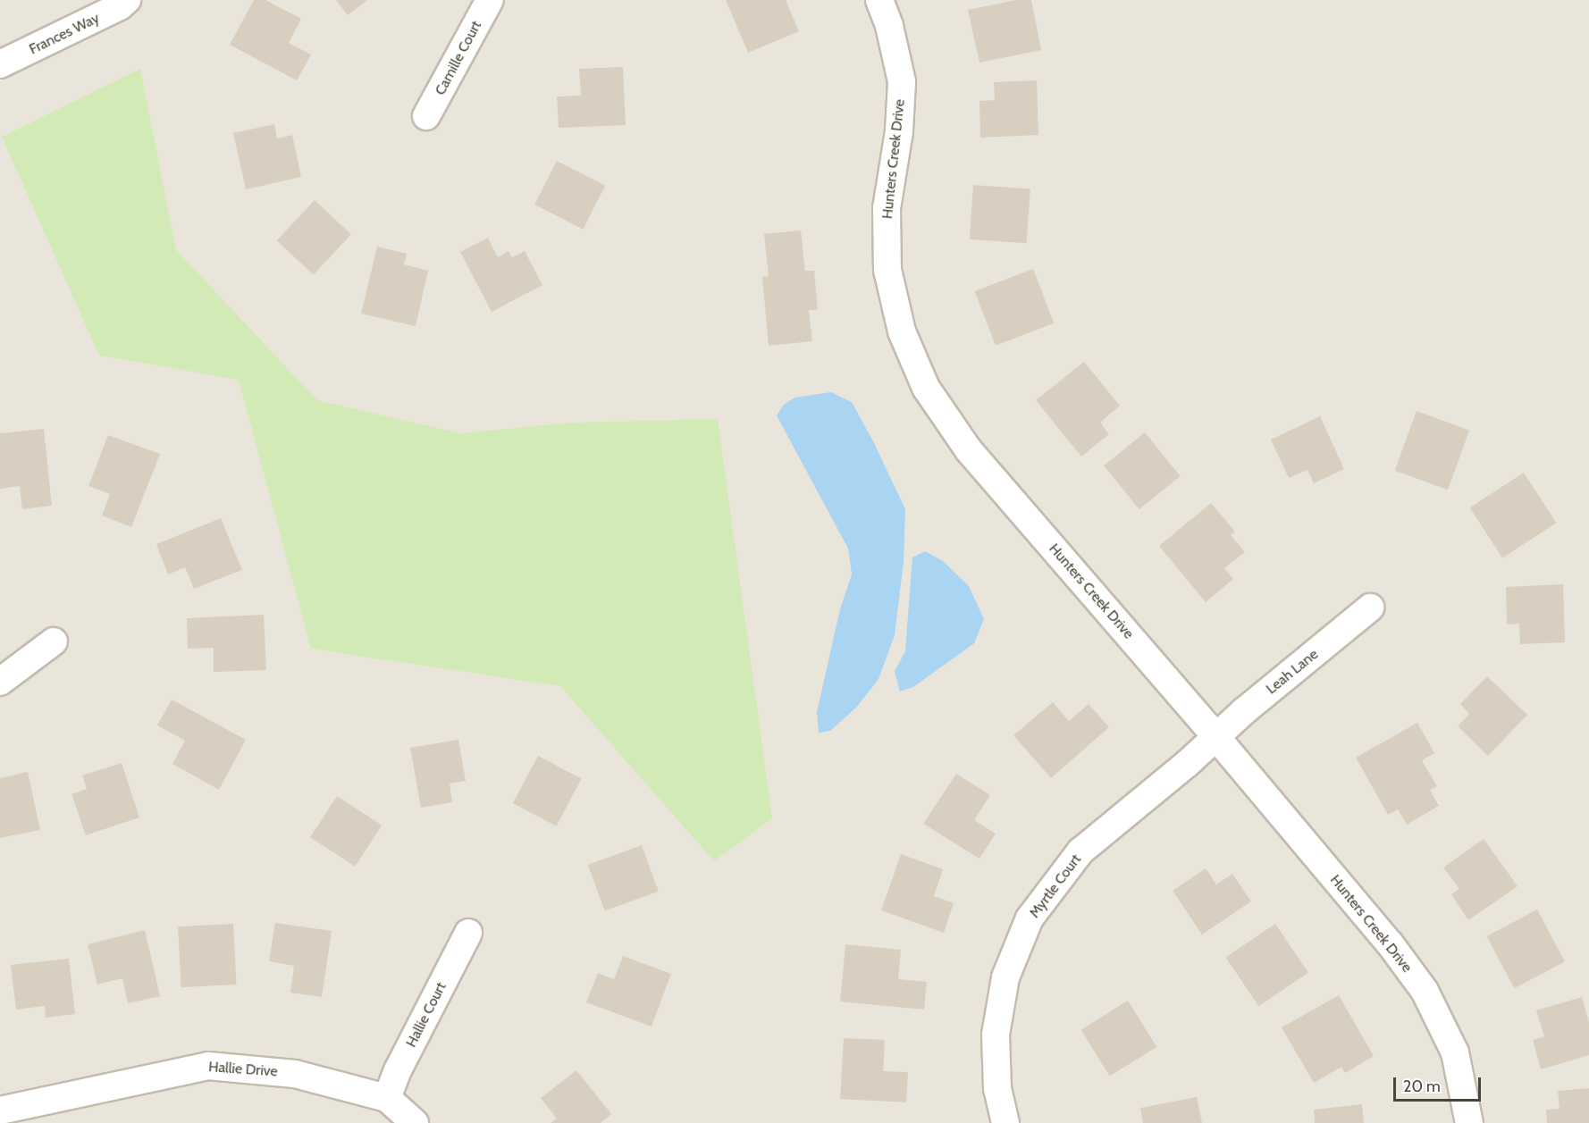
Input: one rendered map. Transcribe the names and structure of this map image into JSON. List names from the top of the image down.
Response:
{
  "streets": {
    "street": [
      "Frances Way",
      "Camille Court",
      "Hunters Creek Drive",
      "Leah Lane",
      "Myrtle Court",
      "Hallie Court",
      "Hallie Drive"
    ]
  },
  "crossings": [
    ["Hunters Creek Drive", "Leah Lane"],
    ["Hunters Creek Drive", "Myrtle Court"],
    ["Leah Lane", "Myrtle Court"],
    ["Hallie Court", "Hallie Drive"]
  ],
  "scale_bar": "20 m"
}
